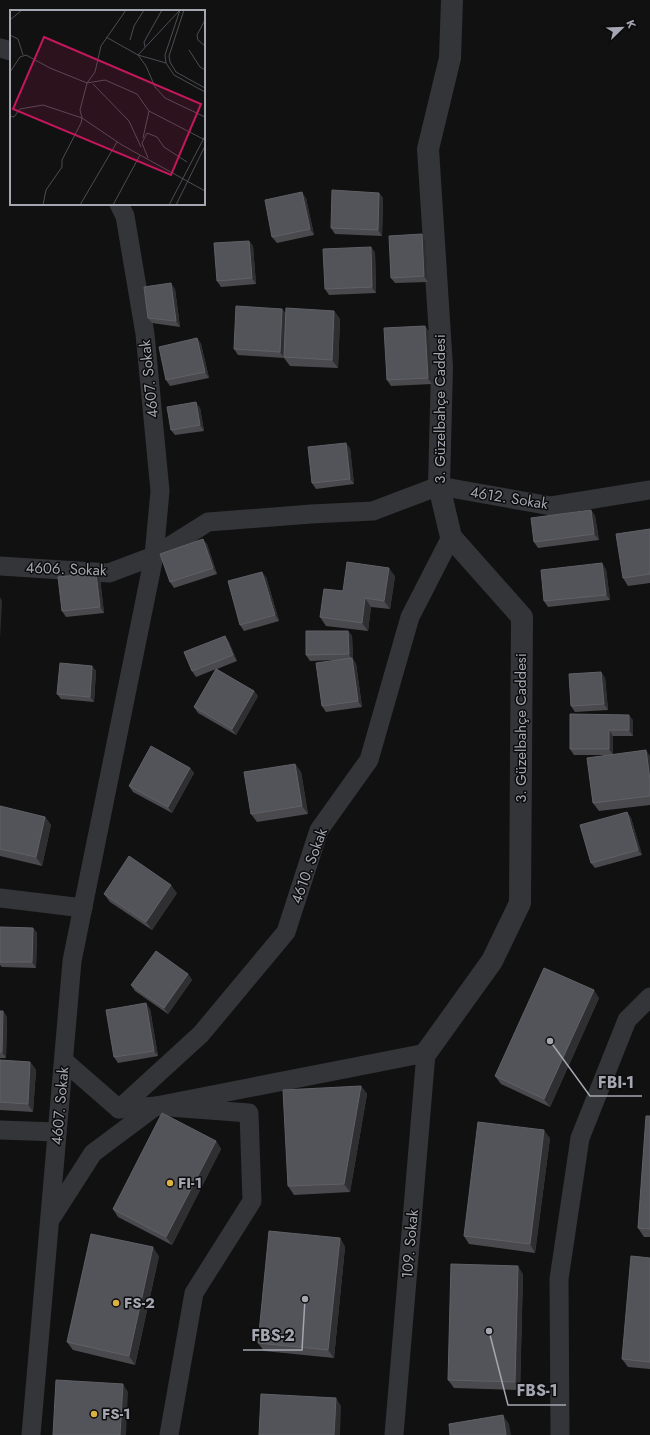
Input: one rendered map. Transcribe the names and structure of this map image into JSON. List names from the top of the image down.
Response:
{
  "streets": {
    "street": [
      "4607. Sokak",
      "3. Güzelbahçe Caddesi",
      "4612. Sokak",
      "4606. Sokak",
      "4610. Sokak",
      "109. Sokak"
    ]
  },
  "crossings": [
    ["4607. Sokak", "4606. Sokak"],
    ["3. Güzelbahçe Caddesi", "4612. Sokak"],
    ["3. Güzelbahçe Caddesi", "4606. Sokak"],
    ["3. Güzelbahçe Caddesi", "4610. Sokak"],
    ["3. Güzelbahçe Caddesi", "109. Sokak"],
    ["4612. Sokak", "4606. Sokak"]
  ],
  "places": [
    "FBI-1",
    "FI-1",
    "FBS-2",
    "FS-2",
    "FBS-1",
    "FS-1"
  ],
  "north": "top right"
}
